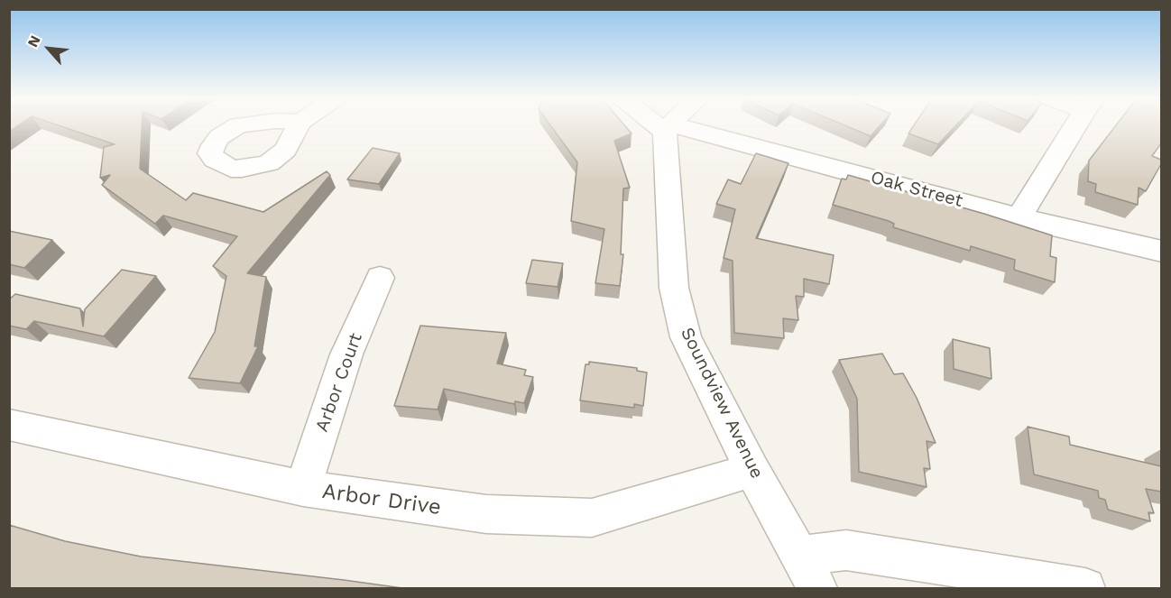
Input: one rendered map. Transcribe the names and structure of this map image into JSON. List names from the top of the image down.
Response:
{
  "streets": {
    "street": [
      "Oak Street",
      "Arbor Court",
      "Soundview Avenue",
      "Arbor Drive"
    ]
  },
  "crossings": [
    ["Oak Street", "Soundview Avenue"],
    ["Arbor Court", "Arbor Drive"],
    ["Soundview Avenue", "Arbor Drive"]
  ],
  "north": "top left"
}
